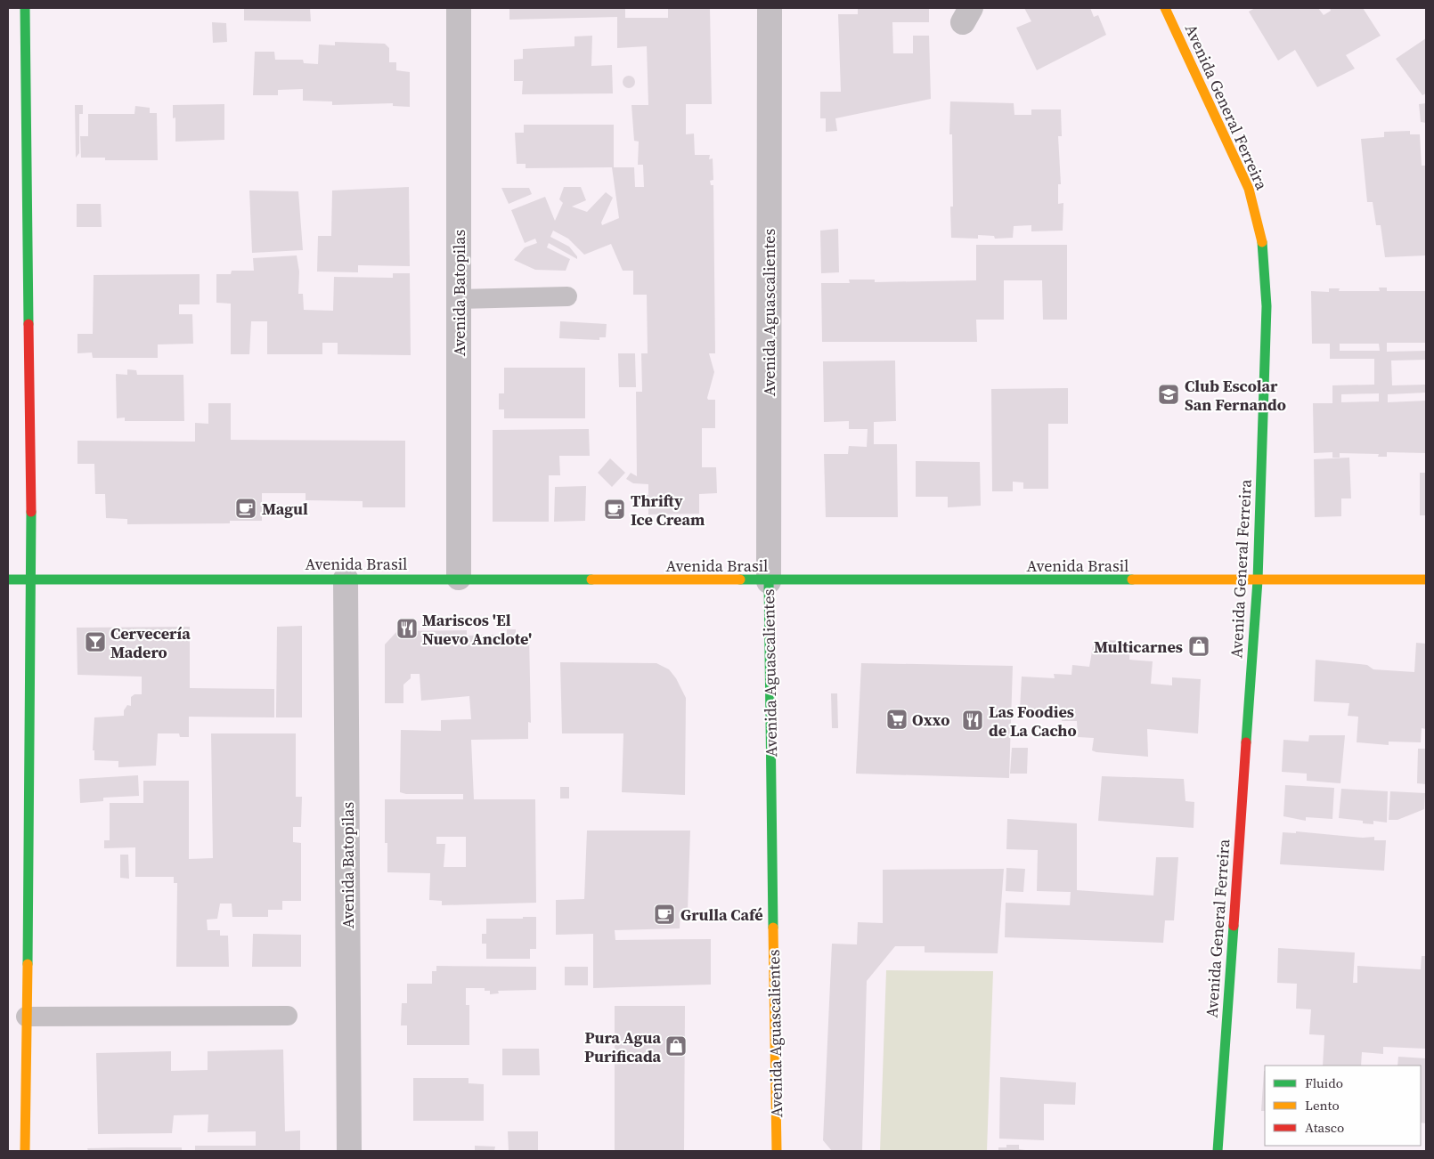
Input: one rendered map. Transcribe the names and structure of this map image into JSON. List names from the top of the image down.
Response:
{
  "streets": {
    "street": [
      "Avenida General Ferreira",
      "Avenida Batopilas",
      "Avenida Aguascalientes",
      "Avenida Brasil"
    ]
  },
  "crossings": [
    ["Avenida General Ferreira", "Avenida Brasil"],
    ["Avenida Batopilas", "Avenida Brasil"],
    ["Avenida Aguascalientes", "Avenida Brasil"]
  ],
  "places": {
    "school or university": ["Club Escolar San Fernando"],
    "cafe": ["Magul", "Thrifty Ice Cream", "Grulla Café"],
    "restaurant": ["Mariscos 'El Nuevo Anclote'", "Las Foodies de La Cacho"],
    "bar": ["Cervecería Madero"],
    "shop": ["Multicarnes", "Pura Agua Purificada"],
    "supermarket": ["Oxxo"]
  },
  "legend": ["Fluido", "Lento", "Atasco"]
}
